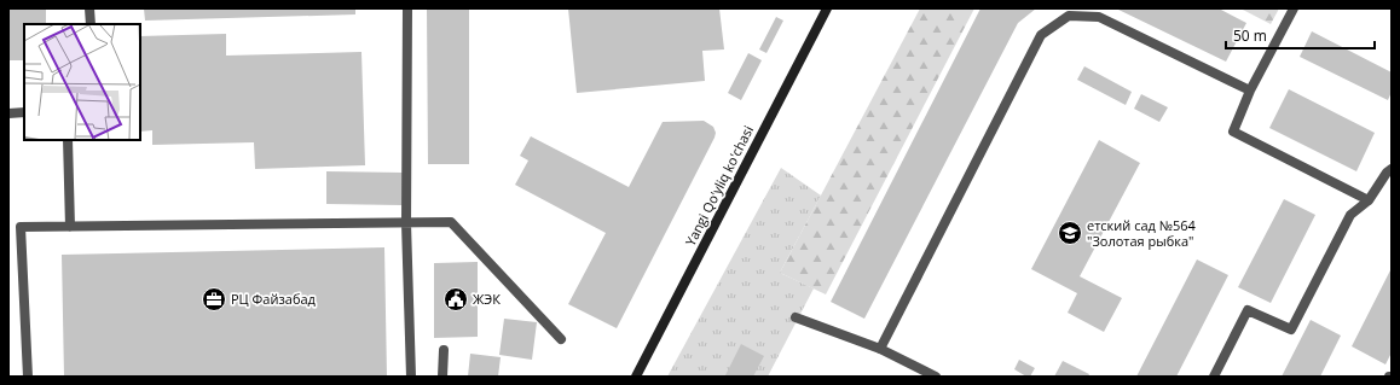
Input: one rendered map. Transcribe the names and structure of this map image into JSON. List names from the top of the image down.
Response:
{
  "streets": {
    "street": ["Yangi Qo'yliq ko'chasi"]
  },
  "places": {
    "school or university": ["етский сад №564 \"Золотая рыбка\""],
    "office": ["РЦ Файзабад"],
    "public building": ["ЖЭК"]
  },
  "scale_bar": "50 m"
}
